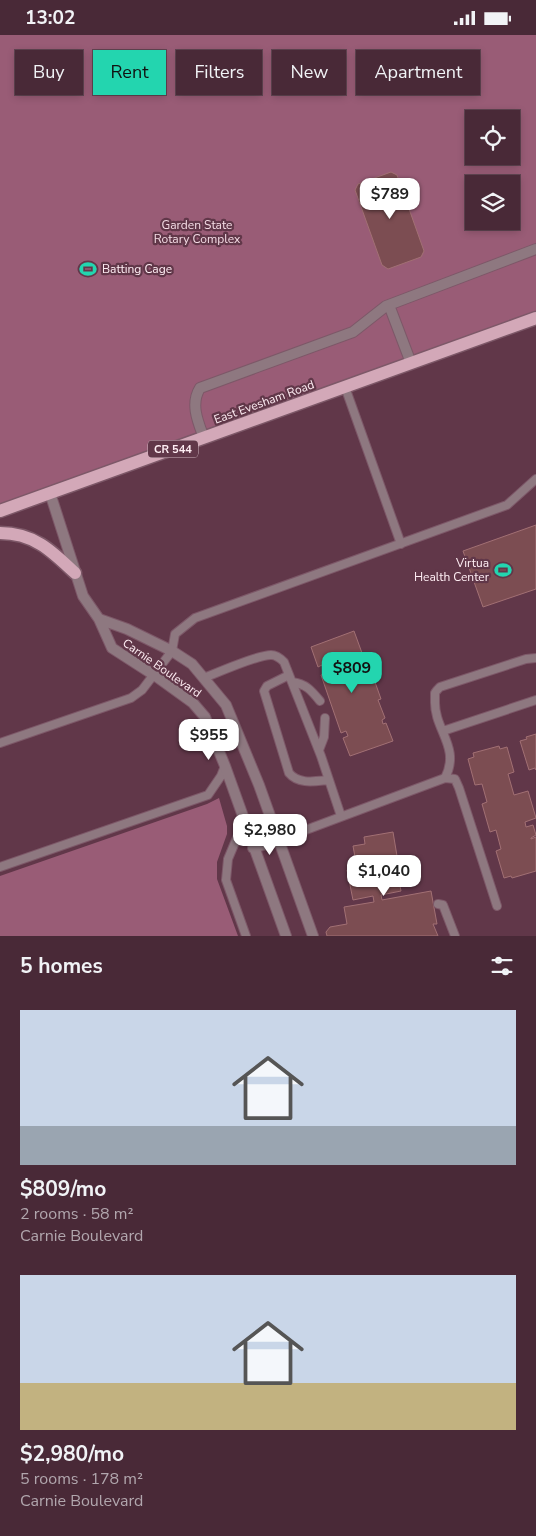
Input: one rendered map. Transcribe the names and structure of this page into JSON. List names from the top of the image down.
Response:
{
  "streets": {
    "main road": ["East Evesham Road", "CR 544"],
    "street": ["Carnie Boulevard"]
  },
  "crossings": [
    ["East Evesham Road", "Carnie Boulevard"]
  ],
  "parks": ["Garden State Rotary Complex"],
  "places": {
    "sports": ["Batting Cage", "Virtua Health Center"]
  },
  "page": {
    "status": "13:02",
    "chip": [
      "Buy",
      "Rent",
      "Filters",
      "New",
      "Apartment"
    ],
    "price": [
      "$789",
      "$809",
      "$955",
      "$2,980",
      "$1,040"
    ],
    "heading": "5 homes",
    "list": [
      {
        "name": "$809/mo",
        "note": "2 rooms · 58 m² · Carnie Boulevard"
      },
      {
        "name": "$2,980/mo",
        "note": "5 rooms · 178 m² · Carnie Boulevard"
      }
    ]
  }
}
